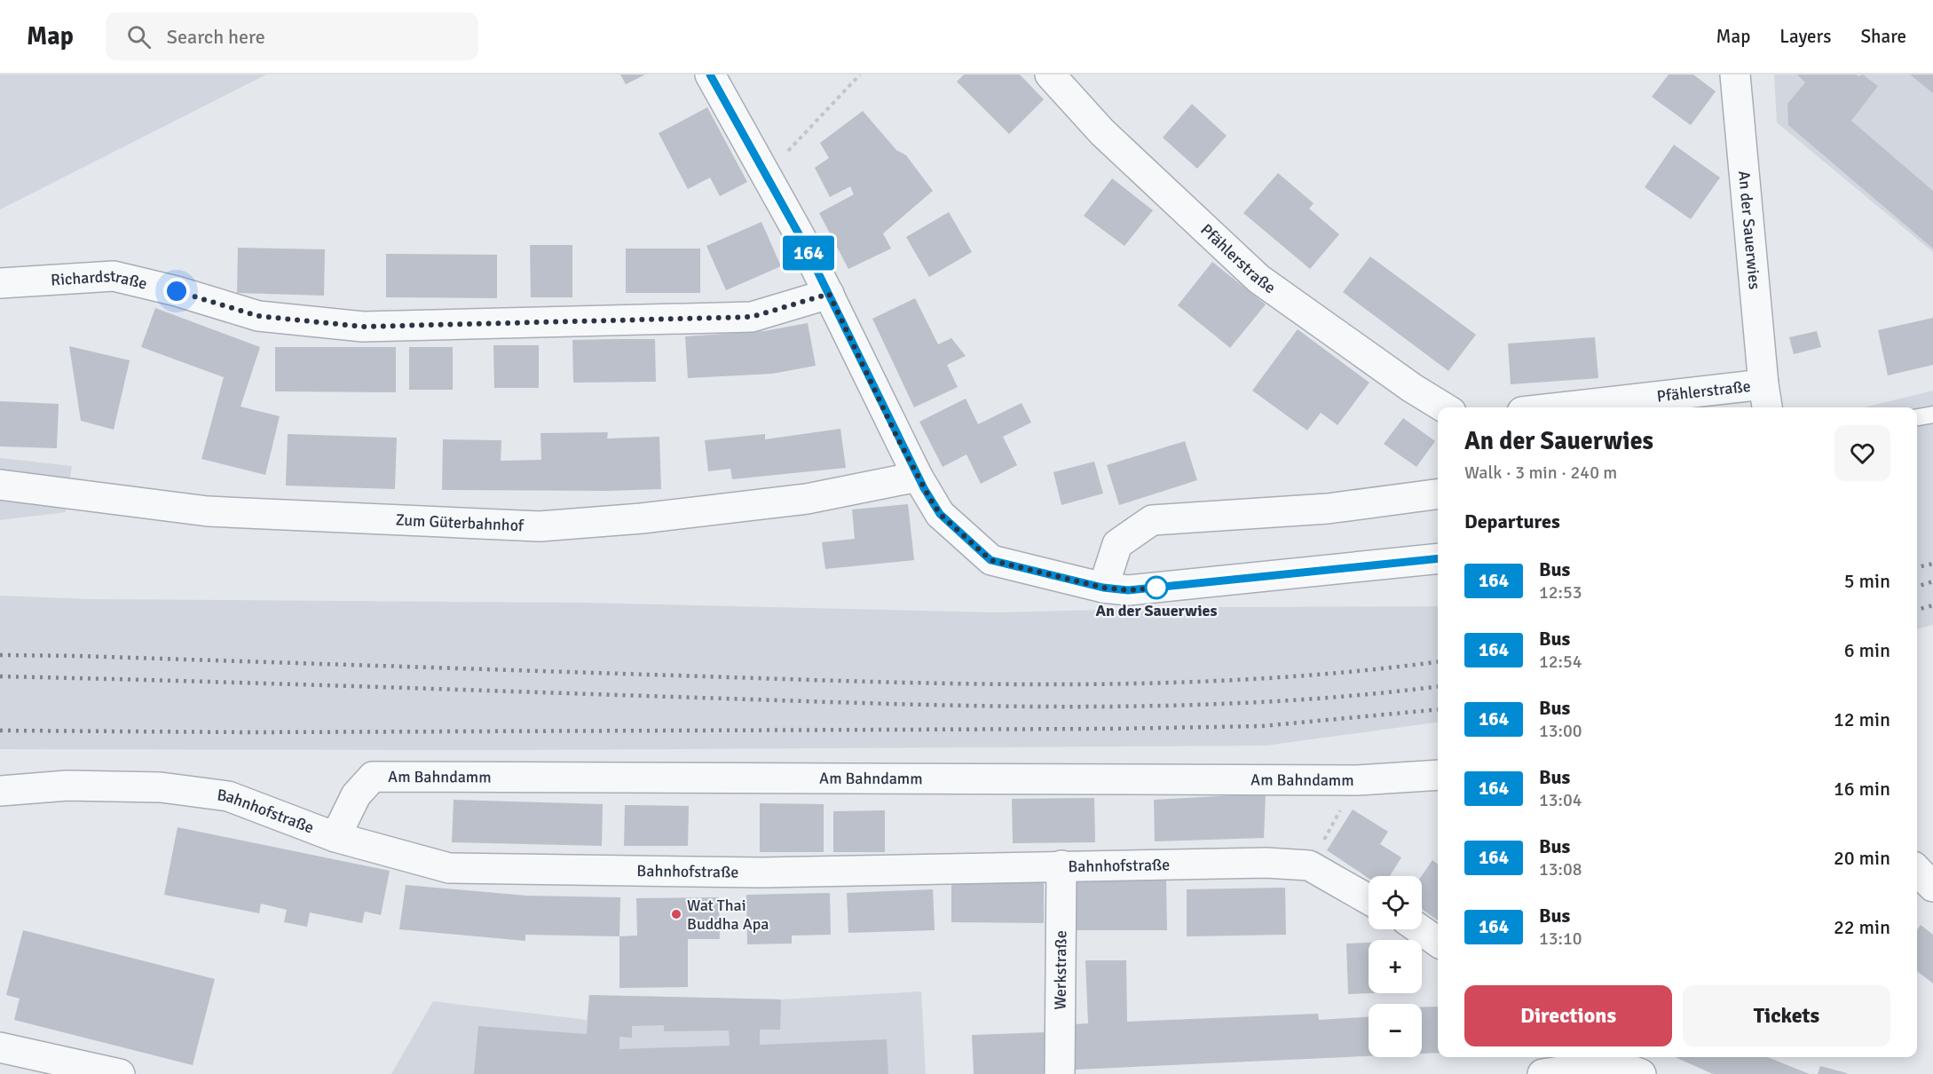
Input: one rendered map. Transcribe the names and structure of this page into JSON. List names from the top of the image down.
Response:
{
  "streets": {
    "street": [
      "An der Sauerwies",
      "Pfählerstraße",
      "Richardstraße",
      "Zum Güterbahnhof",
      "Am Bahndamm",
      "Bahnhofstraße",
      "Werkstraße"
    ]
  },
  "crossings": [
    ["An der Sauerwies", "Pfählerstraße"],
    ["Am Bahndamm", "Bahnhofstraße"],
    ["Bahnhofstraße", "Werkstraße"]
  ],
  "places": ["An der Sauerwies", "Wat Thai Buddha Apa"],
  "lines": ["bus line 164"],
  "page": {
    "header": "Map",
    "search": "Search here",
    "nav": ["Map", "Layers", "Share"],
    "on_map": "164",
    "heading": [
      ["An der Sauerwies", "Walk · 3 min · 240 m"],
      "Departures"
    ],
    "list": [
      {
        "mark": "164",
        "name": "Bus",
        "note": "12:53",
        "value": "5 min"
      },
      {
        "mark": "164",
        "name": "Bus",
        "note": "12:54",
        "value": "6 min"
      },
      {
        "mark": "164",
        "name": "Bus",
        "note": "13:00",
        "value": "12 min"
      },
      {
        "mark": "164",
        "name": "Bus",
        "note": "13:04",
        "value": "16 min"
      },
      {
        "mark": "164",
        "name": "Bus",
        "note": "13:08",
        "value": "20 min"
      },
      {
        "mark": "164",
        "name": "Bus",
        "note": "13:10",
        "value": "22 min"
      }
    ],
    "map_buttons": ["+", "−"],
    "buttons": ["Directions", "Tickets"]
  }
}
